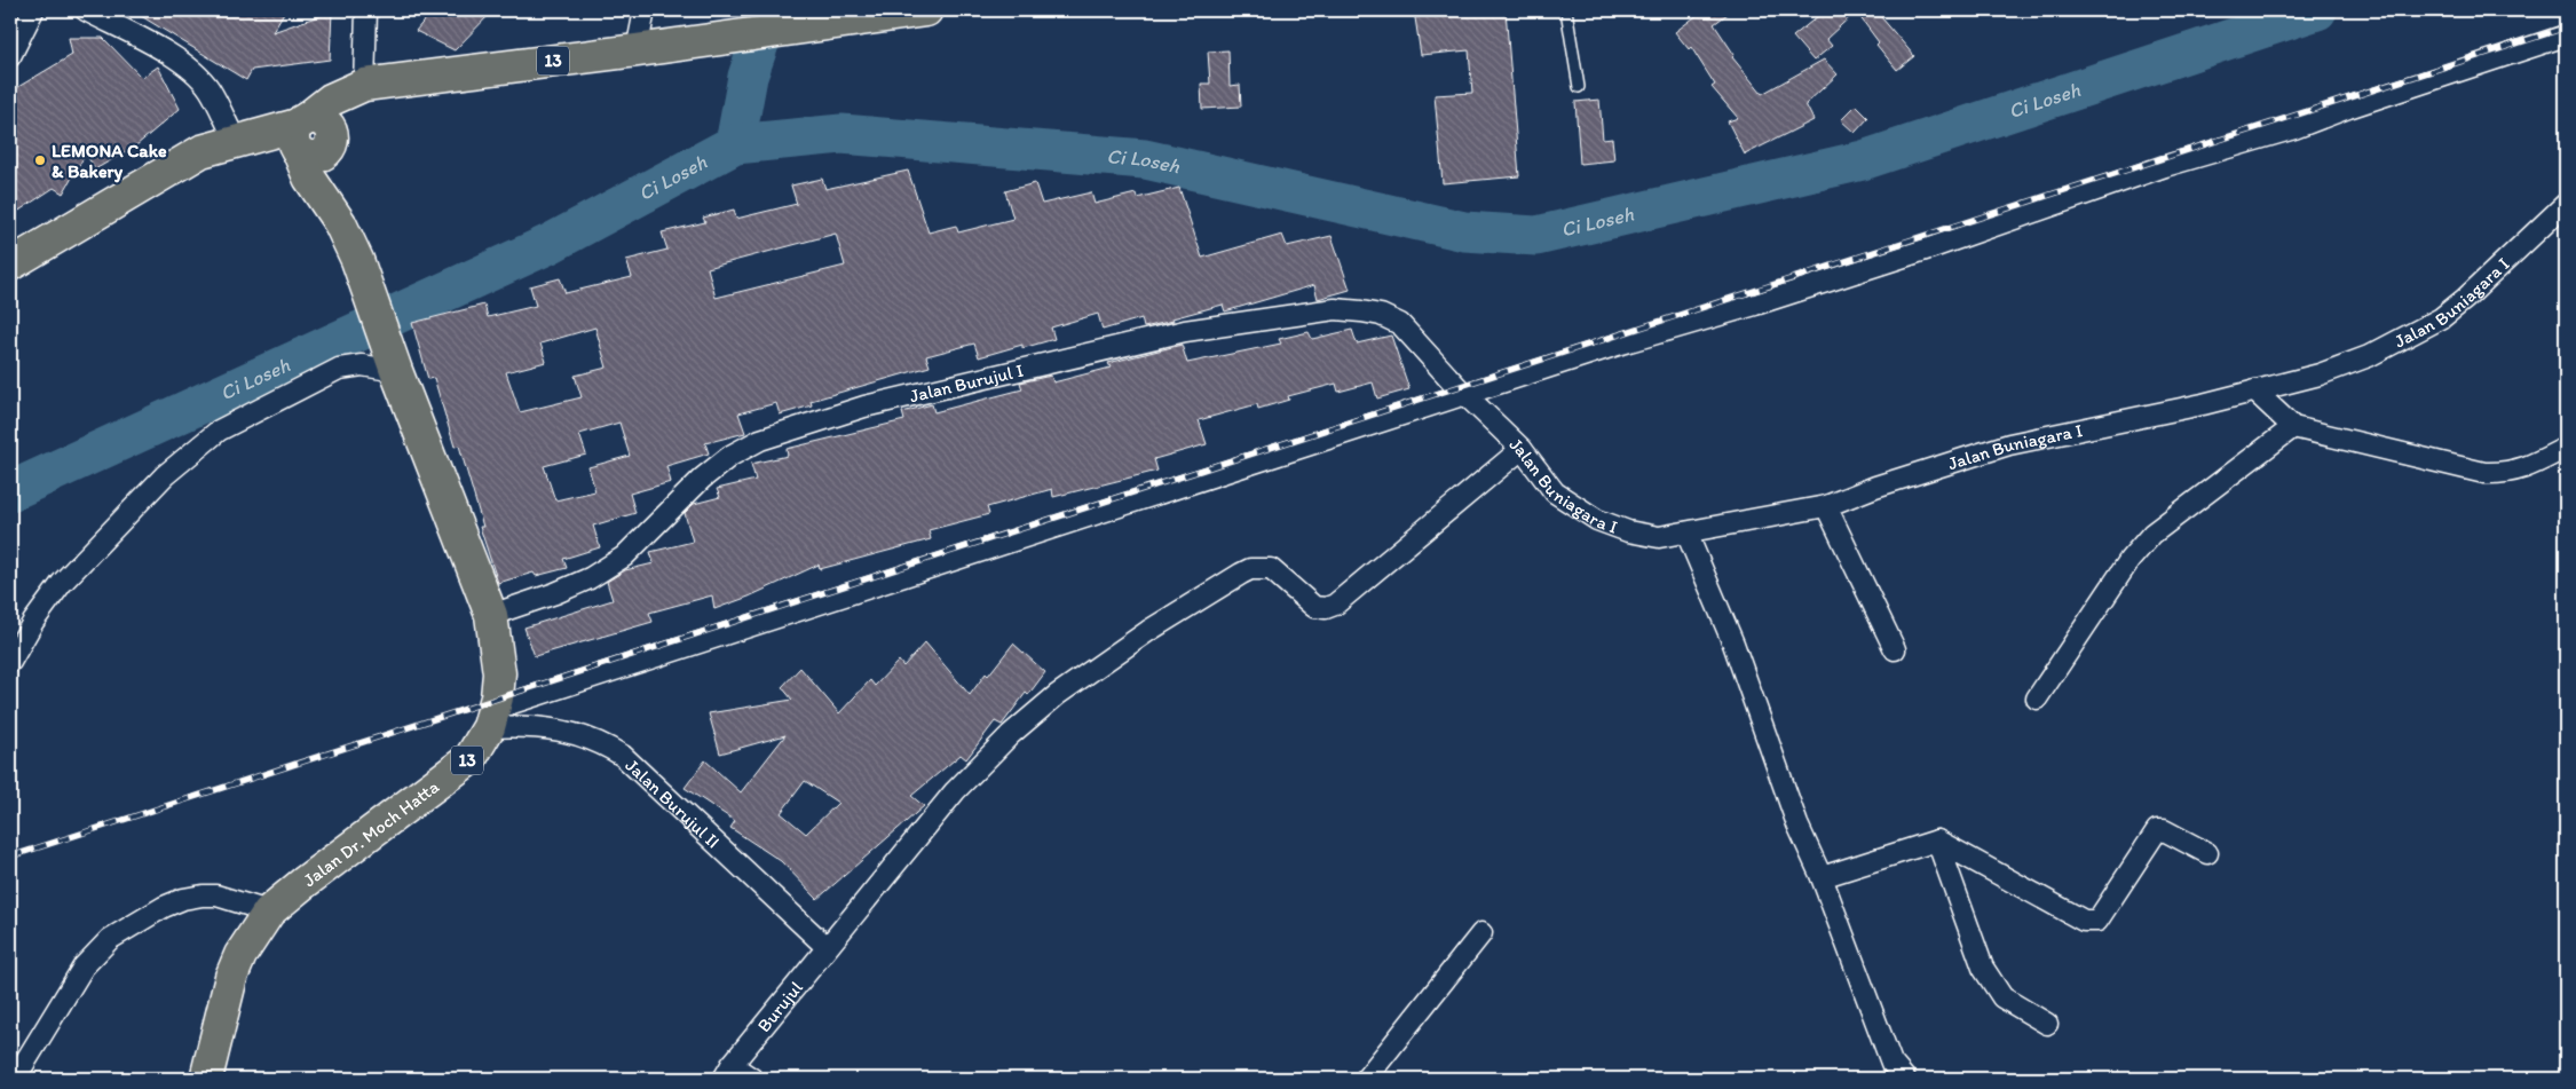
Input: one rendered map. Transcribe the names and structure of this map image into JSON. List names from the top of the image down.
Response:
{
  "streets": {
    "main road": ["13", "Jalan Dr. Moch Hatta"],
    "street": [
      "Jalan Buniagara I",
      "Jalan Burujul I",
      "Jalan Burujul II",
      "Burujul"
    ]
  },
  "crossings": [
    ["13", "Jalan Dr. Moch Hatta"],
    ["Jalan Buniagara I", "Jalan Burujul I"],
    ["Jalan Buniagara I", "Burujul"],
    ["Jalan Burujul I", "Jalan Dr. Moch Hatta"],
    ["Jalan Burujul II", "Jalan Dr. Moch Hatta"],
    ["Jalan Burujul II", "Burujul"]
  ],
  "water": ["Ci Loseh"],
  "places": ["LEMONA Cake & Bakery"]
}
